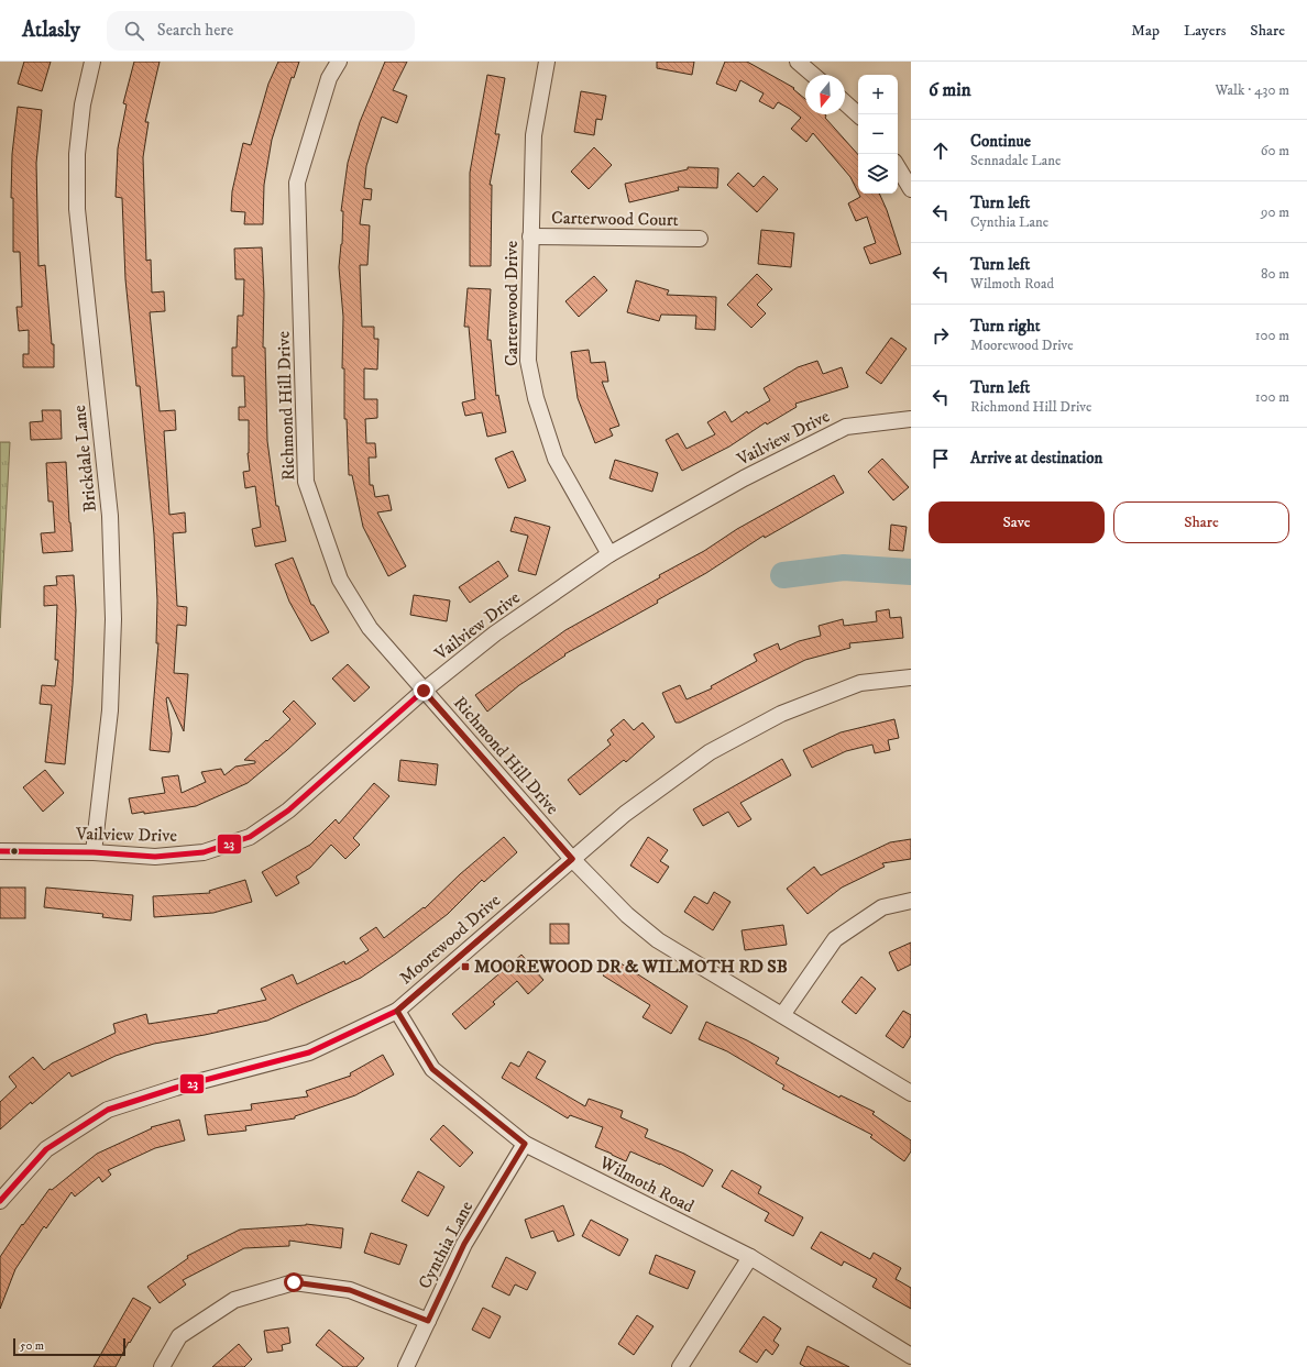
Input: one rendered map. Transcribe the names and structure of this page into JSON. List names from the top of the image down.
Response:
{
  "streets": {
    "street": [
      "Carterwood Court",
      "Carterwood Drive",
      "Richmond Hill Drive",
      "Vailview Drive",
      "Brickdale Lane",
      "Moorewood Drive",
      "Wilmoth Road",
      "Cynthia Lane"
    ]
  },
  "crossings": [
    ["Carterwood Court", "Carterwood Drive"],
    ["Carterwood Drive", "Vailview Drive"],
    ["Richmond Hill Drive", "Vailview Drive"],
    ["Richmond Hill Drive", "Moorewood Drive"],
    ["Vailview Drive", "Brickdale Lane"],
    ["Moorewood Drive", "Wilmoth Road"],
    ["Wilmoth Road", "Cynthia Lane"]
  ],
  "places": {
    "transit": ["MOOREWOOD DR & WILMOTH RD SB"]
  },
  "lines": ["transit line 23"],
  "scale_bar": "50 m",
  "north": "bottom",
  "page": {
    "header": "Atlasly",
    "search": "Search here",
    "nav": ["Map", "Layers", "Share"],
    "heading": ["6 min", "Walk · 430 m"],
    "map_buttons": ["+", "−"],
    "list": [
      ["Continue", "Sennadale Lane", "60 m"],
      ["Turn left", "Cynthia Lane", "90 m"],
      ["Turn left", "Wilmoth Road", "80 m"],
      ["Turn right", "Moorewood Drive", "100 m"],
      ["Turn left", "Richmond Hill Drive", "100 m"],
      "Arrive at destination"
    ],
    "buttons": ["Save", "Share"],
    "scale": "50 m"
  }
}
